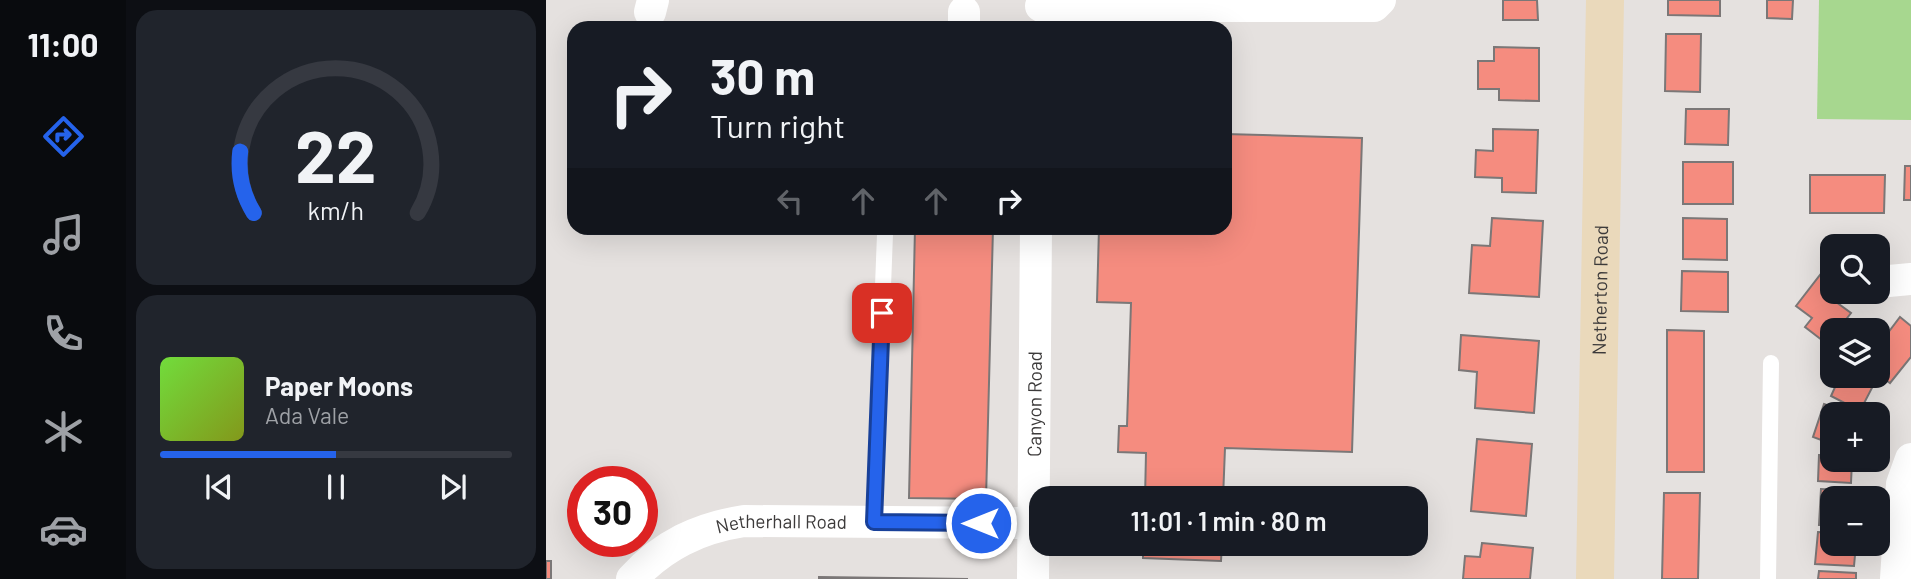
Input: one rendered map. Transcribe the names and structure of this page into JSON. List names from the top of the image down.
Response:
{
  "streets": {
    "main road": ["Netherton Road"],
    "street": ["Canyon Road", "Netherhall Road"]
  },
  "page": {
    "tabs": "11:00",
    "turn": ["30 m", "Turn right"],
    "map_buttons": ["+", "−"],
    "song": ["Paper Moons", "Ada Vale"],
    "limit": "30",
    "trip": "11:01 · 1 min · 80 m",
    "gauge": ["22", "km/h"]
  }
}
